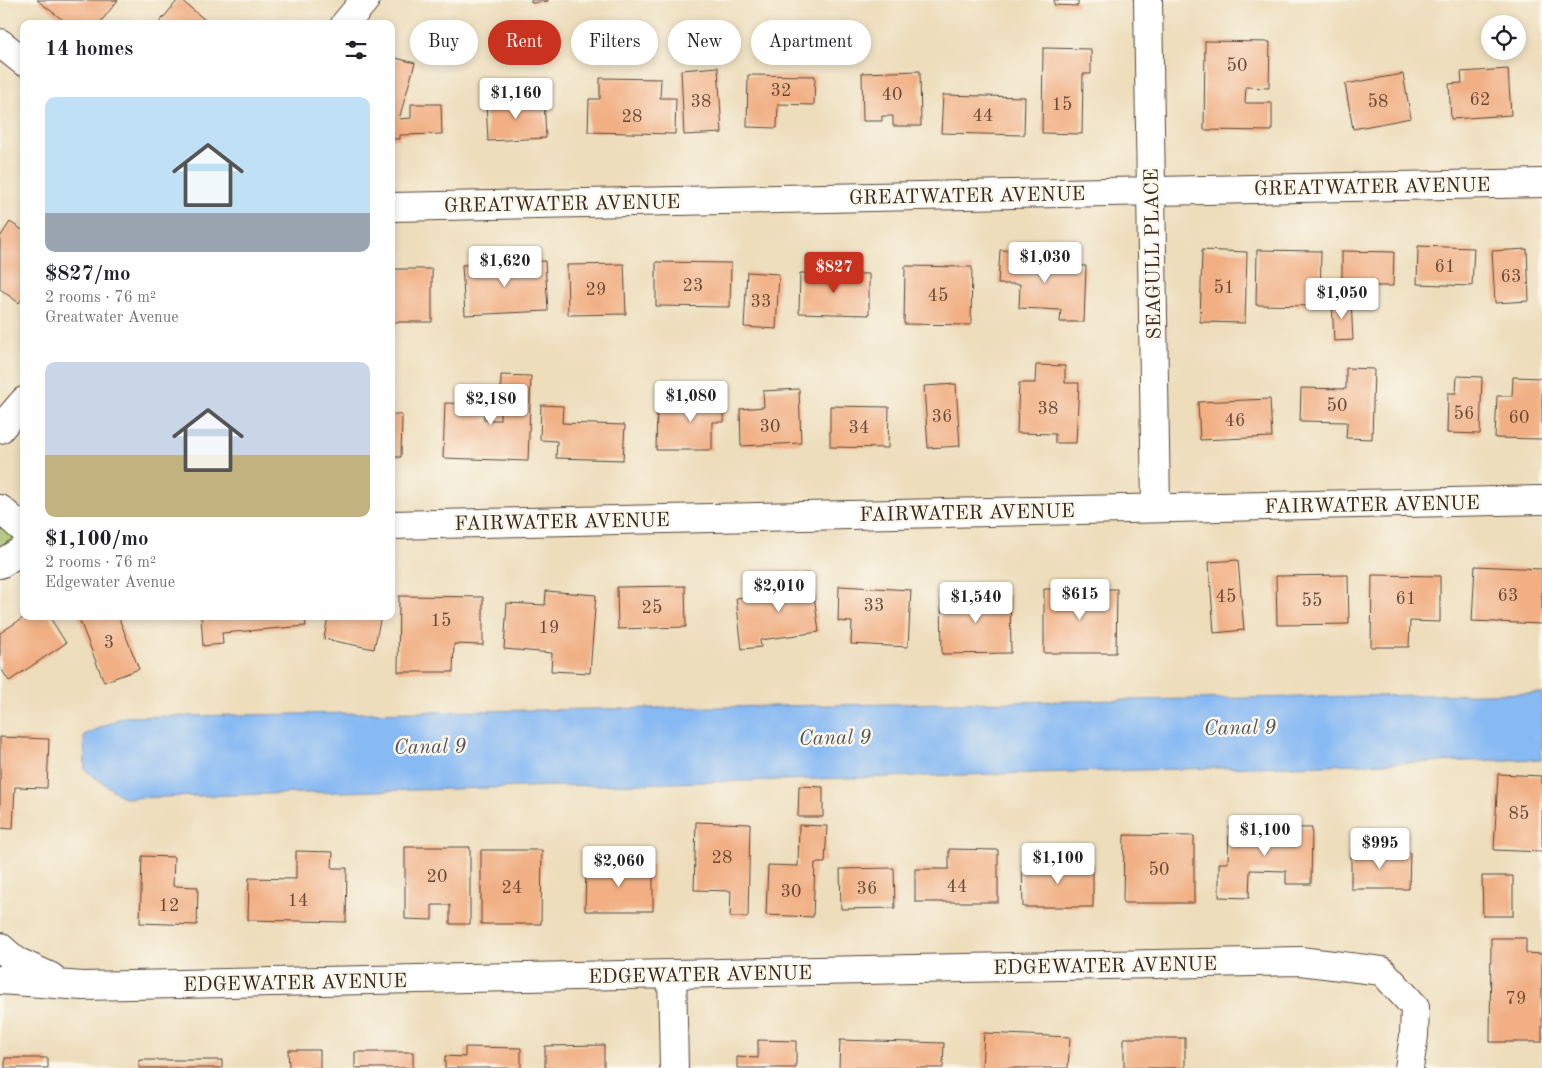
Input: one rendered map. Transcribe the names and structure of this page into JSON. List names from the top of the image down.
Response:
{
  "streets": {
    "street": [
      "GREATWATER AVENUE",
      "SEAGULL PLACE",
      "FAIRWATER AVENUE",
      "EDGEWATER AVENUE"
    ]
  },
  "crossings": [
    ["GREATWATER AVENUE", "SEAGULL PLACE"],
    ["SEAGULL PLACE", "FAIRWATER AVENUE"]
  ],
  "water": ["Canal 9"],
  "house_numbers": [
    "50",
    "32",
    "40",
    "62",
    "38",
    "58",
    "15",
    "44",
    "28",
    "61",
    "63",
    "23",
    "51",
    "29",
    "45",
    "33",
    "50",
    "38",
    "56",
    "36",
    "60",
    "46",
    "30",
    "34",
    "63",
    "45",
    "61",
    "55",
    "33",
    "25",
    "15",
    "19",
    "3",
    "85",
    "28",
    "50",
    "20",
    "44",
    "24",
    "36",
    "30",
    "14",
    "12",
    "79"
  ],
  "page": {
    "chip": [
      "Buy",
      "Rent",
      "Filters",
      "New",
      "Apartment"
    ],
    "heading": "14 homes",
    "price": [
      "$1,160",
      "$1,030",
      "$1,620",
      "$827",
      "$1,050",
      "$1,080",
      "$2,180",
      "$2,010",
      "$615",
      "$1,540",
      "$1,100",
      "$995",
      "$1,100",
      "$2,060"
    ],
    "list": [
      {
        "name": "$827/mo",
        "note": "2 rooms · 76 m² · Greatwater Avenue"
      },
      {
        "name": "$1,100/mo",
        "note": "2 rooms · 76 m² · Edgewater Avenue"
      }
    ]
  }
}
